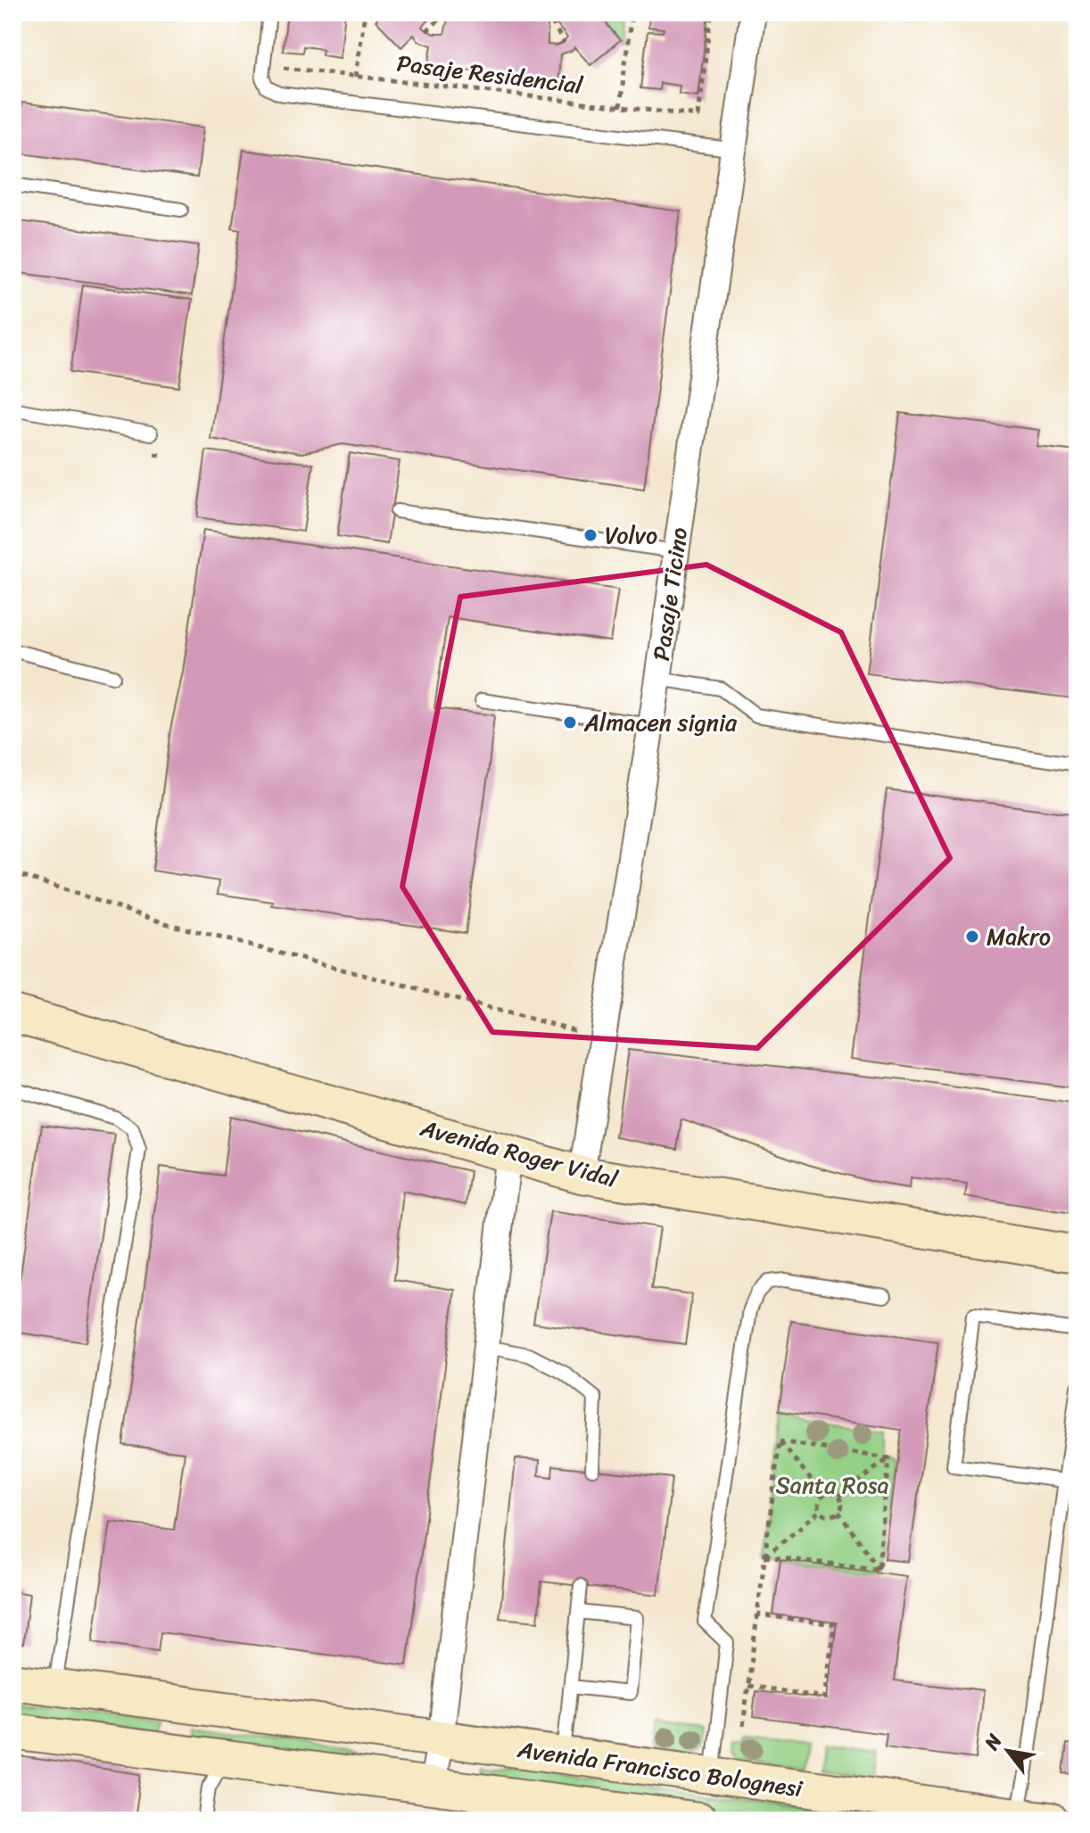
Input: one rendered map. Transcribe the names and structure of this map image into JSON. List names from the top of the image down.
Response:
{
  "streets": {
    "main road": ["Avenida Roger Vidal", "Avenida Francisco Bolognesi"],
    "street": ["Pasaje Ticino"],
    "path": ["Pasaje Residencial"]
  },
  "crossings": [
    ["Pasaje Ticino", "Avenida Roger Vidal"]
  ],
  "parks": ["Santa Rosa"],
  "places": ["Volvo", "Almacen signia", "Makro"],
  "north": "top left"
}
